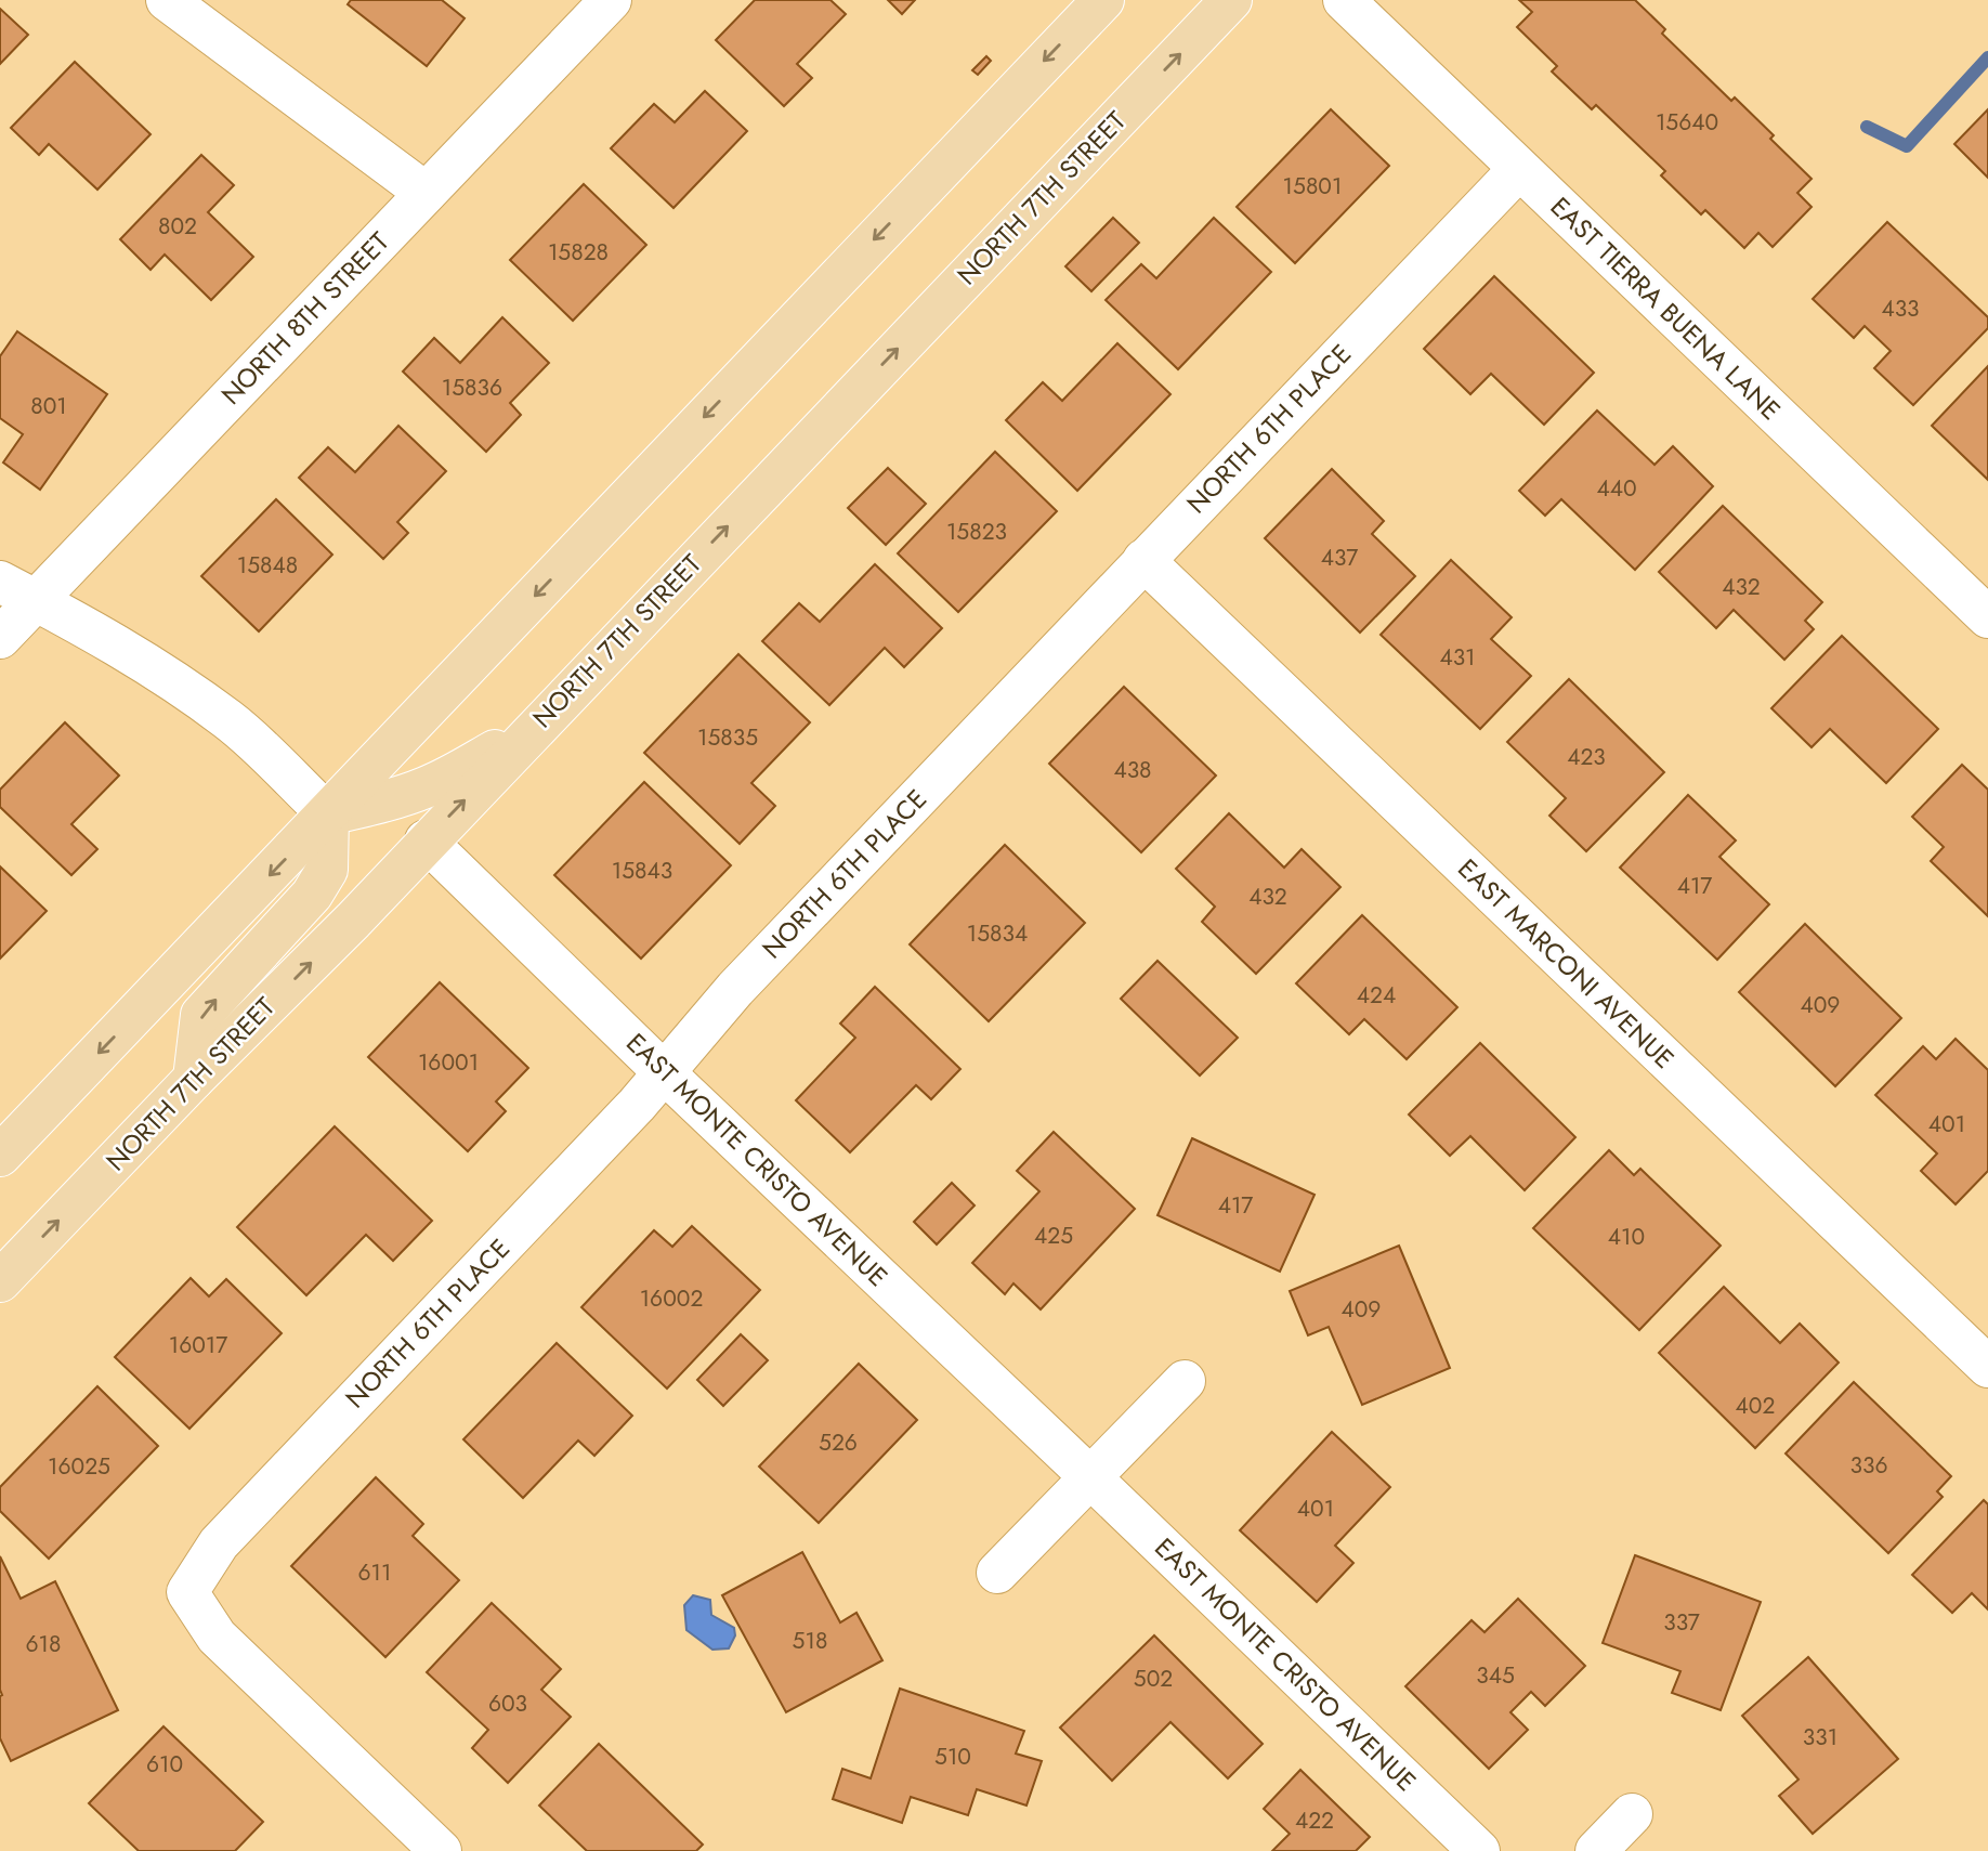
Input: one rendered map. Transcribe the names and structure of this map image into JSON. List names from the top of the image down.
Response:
{
  "streets": {
    "main road": ["NORTH 7TH STREET"],
    "street": [
      "EAST TIERRA BUENA LANE",
      "NORTH 8TH STREET",
      "NORTH 6TH PLACE",
      "EAST MARCONI AVENUE",
      "EAST MONTE CRISTO AVENUE"
    ]
  },
  "crossings": [
    ["NORTH 7TH STREET", "EAST MONTE CRISTO AVENUE"],
    ["EAST TIERRA BUENA LANE", "NORTH 6TH PLACE"],
    ["NORTH 6TH PLACE", "EAST MARCONI AVENUE"],
    ["NORTH 6TH PLACE", "EAST MONTE CRISTO AVENUE"]
  ],
  "house_numbers": [
    "15640",
    "15801",
    "802",
    "15828",
    "433",
    "15836",
    "801",
    "440",
    "15823",
    "437",
    "15848",
    "432",
    "431",
    "15835",
    "423",
    "438",
    "15843",
    "417",
    "432",
    "15834",
    "424",
    "409",
    "16001",
    "401",
    "417",
    "425",
    "410",
    "16002",
    "409",
    "16017",
    "402",
    "526",
    "336",
    "16025",
    "401",
    "611",
    "337",
    "518",
    "618",
    "345",
    "502",
    "603",
    "331",
    "510",
    "610",
    "422"
  ]
}
